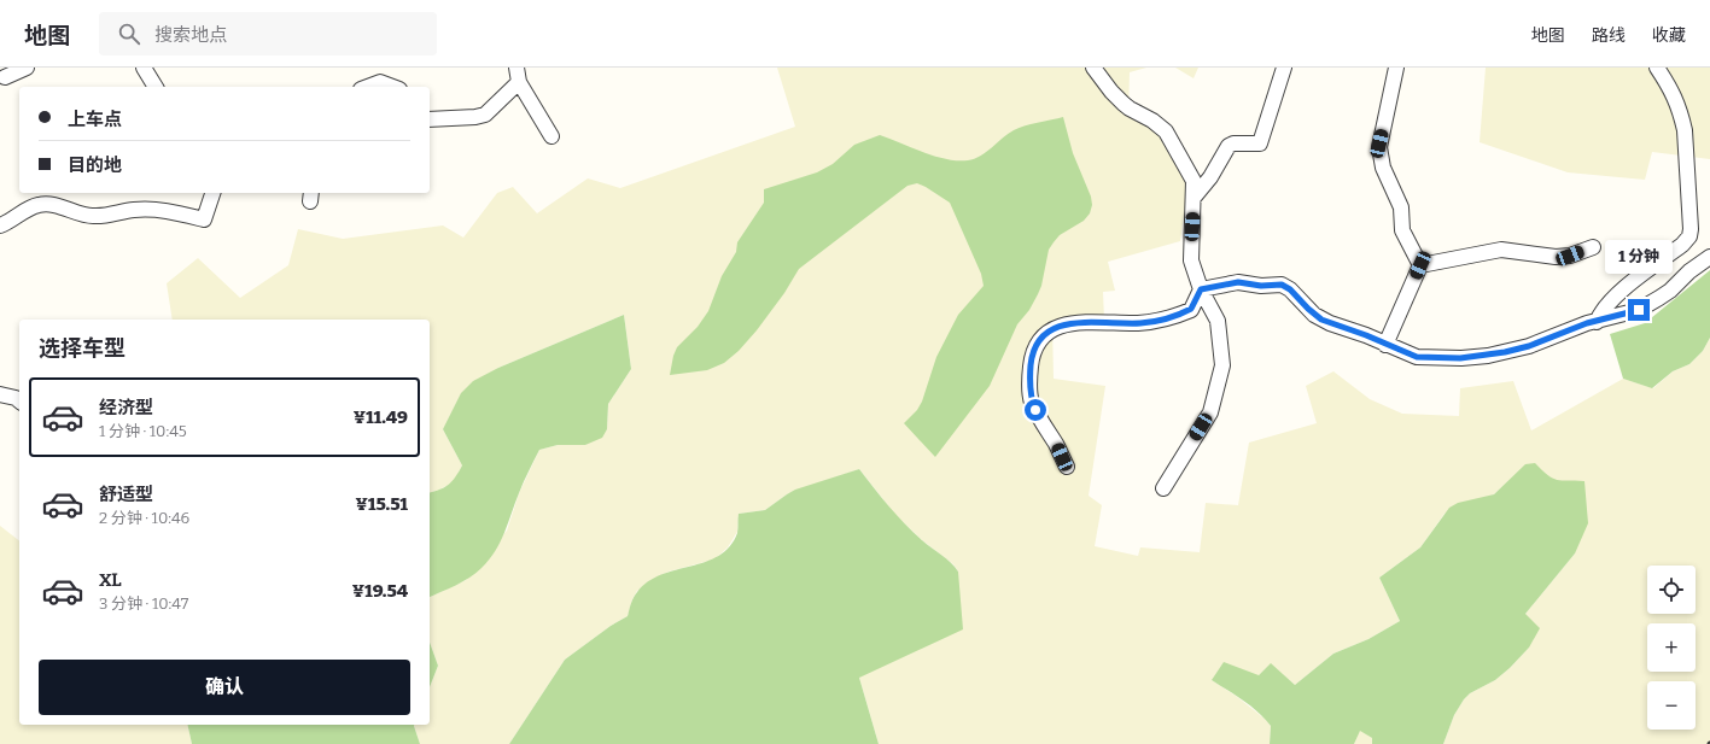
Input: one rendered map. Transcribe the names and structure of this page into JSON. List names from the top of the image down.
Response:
{
  "page": {
    "header": "地图",
    "search": "搜索地点",
    "nav": ["地图", "路线", "收藏"],
    "banner": ["上车点", "目的地"],
    "bubble": "1 分钟",
    "heading": "选择车型",
    "list": [
      {
        "name": "经济型",
        "note": "1 分钟 · 10:45",
        "value": "¥11.49"
      },
      {
        "name": "舒适型",
        "note": "2 分钟 · 10:46",
        "value": "¥15.51"
      },
      {
        "name": "XL",
        "note": "3 分钟 · 10:47",
        "value": "¥19.54"
      }
    ],
    "map_buttons": ["+", "−"],
    "buttons": "确认"
  }
}
